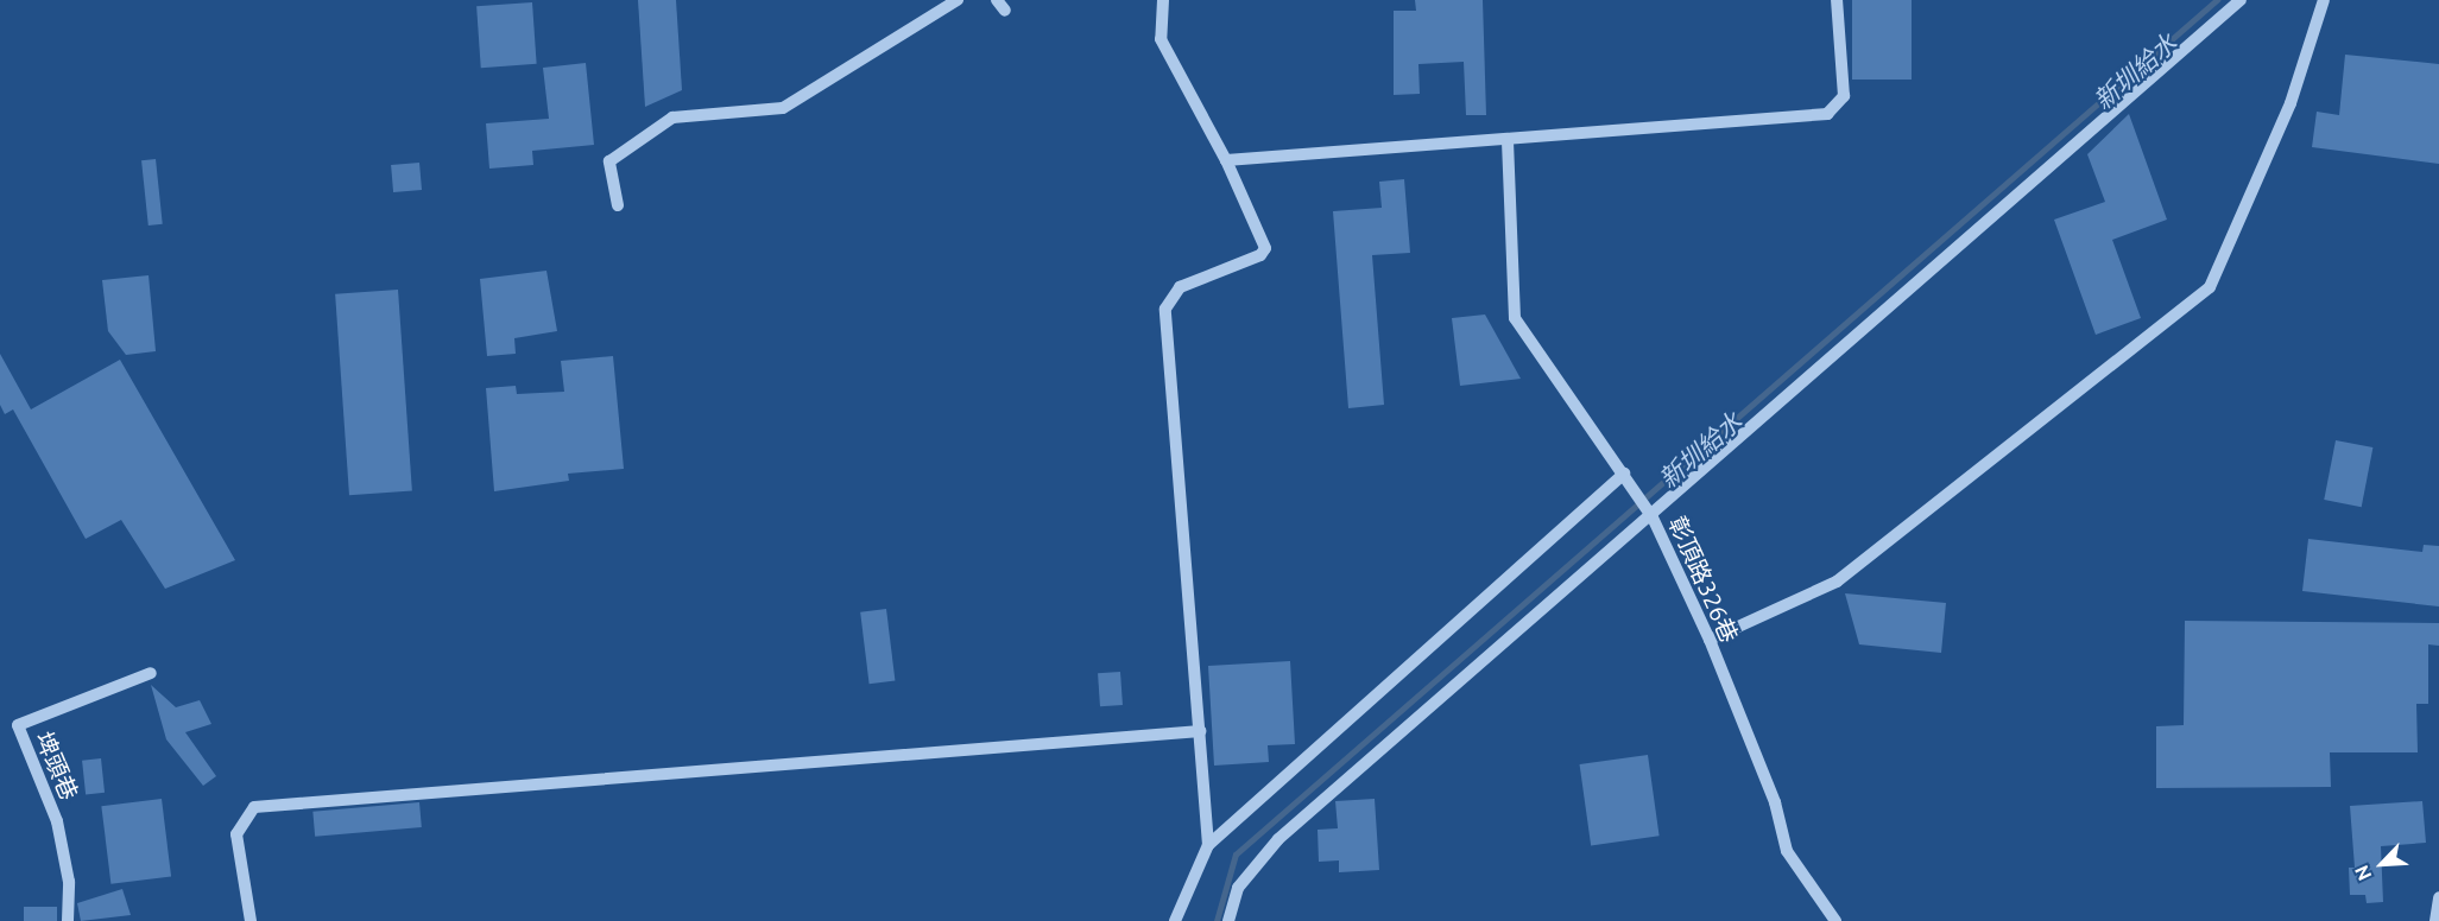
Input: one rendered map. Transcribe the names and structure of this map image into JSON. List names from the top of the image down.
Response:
{
  "streets": {
    "street": ["彰頂路326巷", "埤頭巷"]
  },
  "water": ["新圳給水"],
  "north": "bottom left"
}
